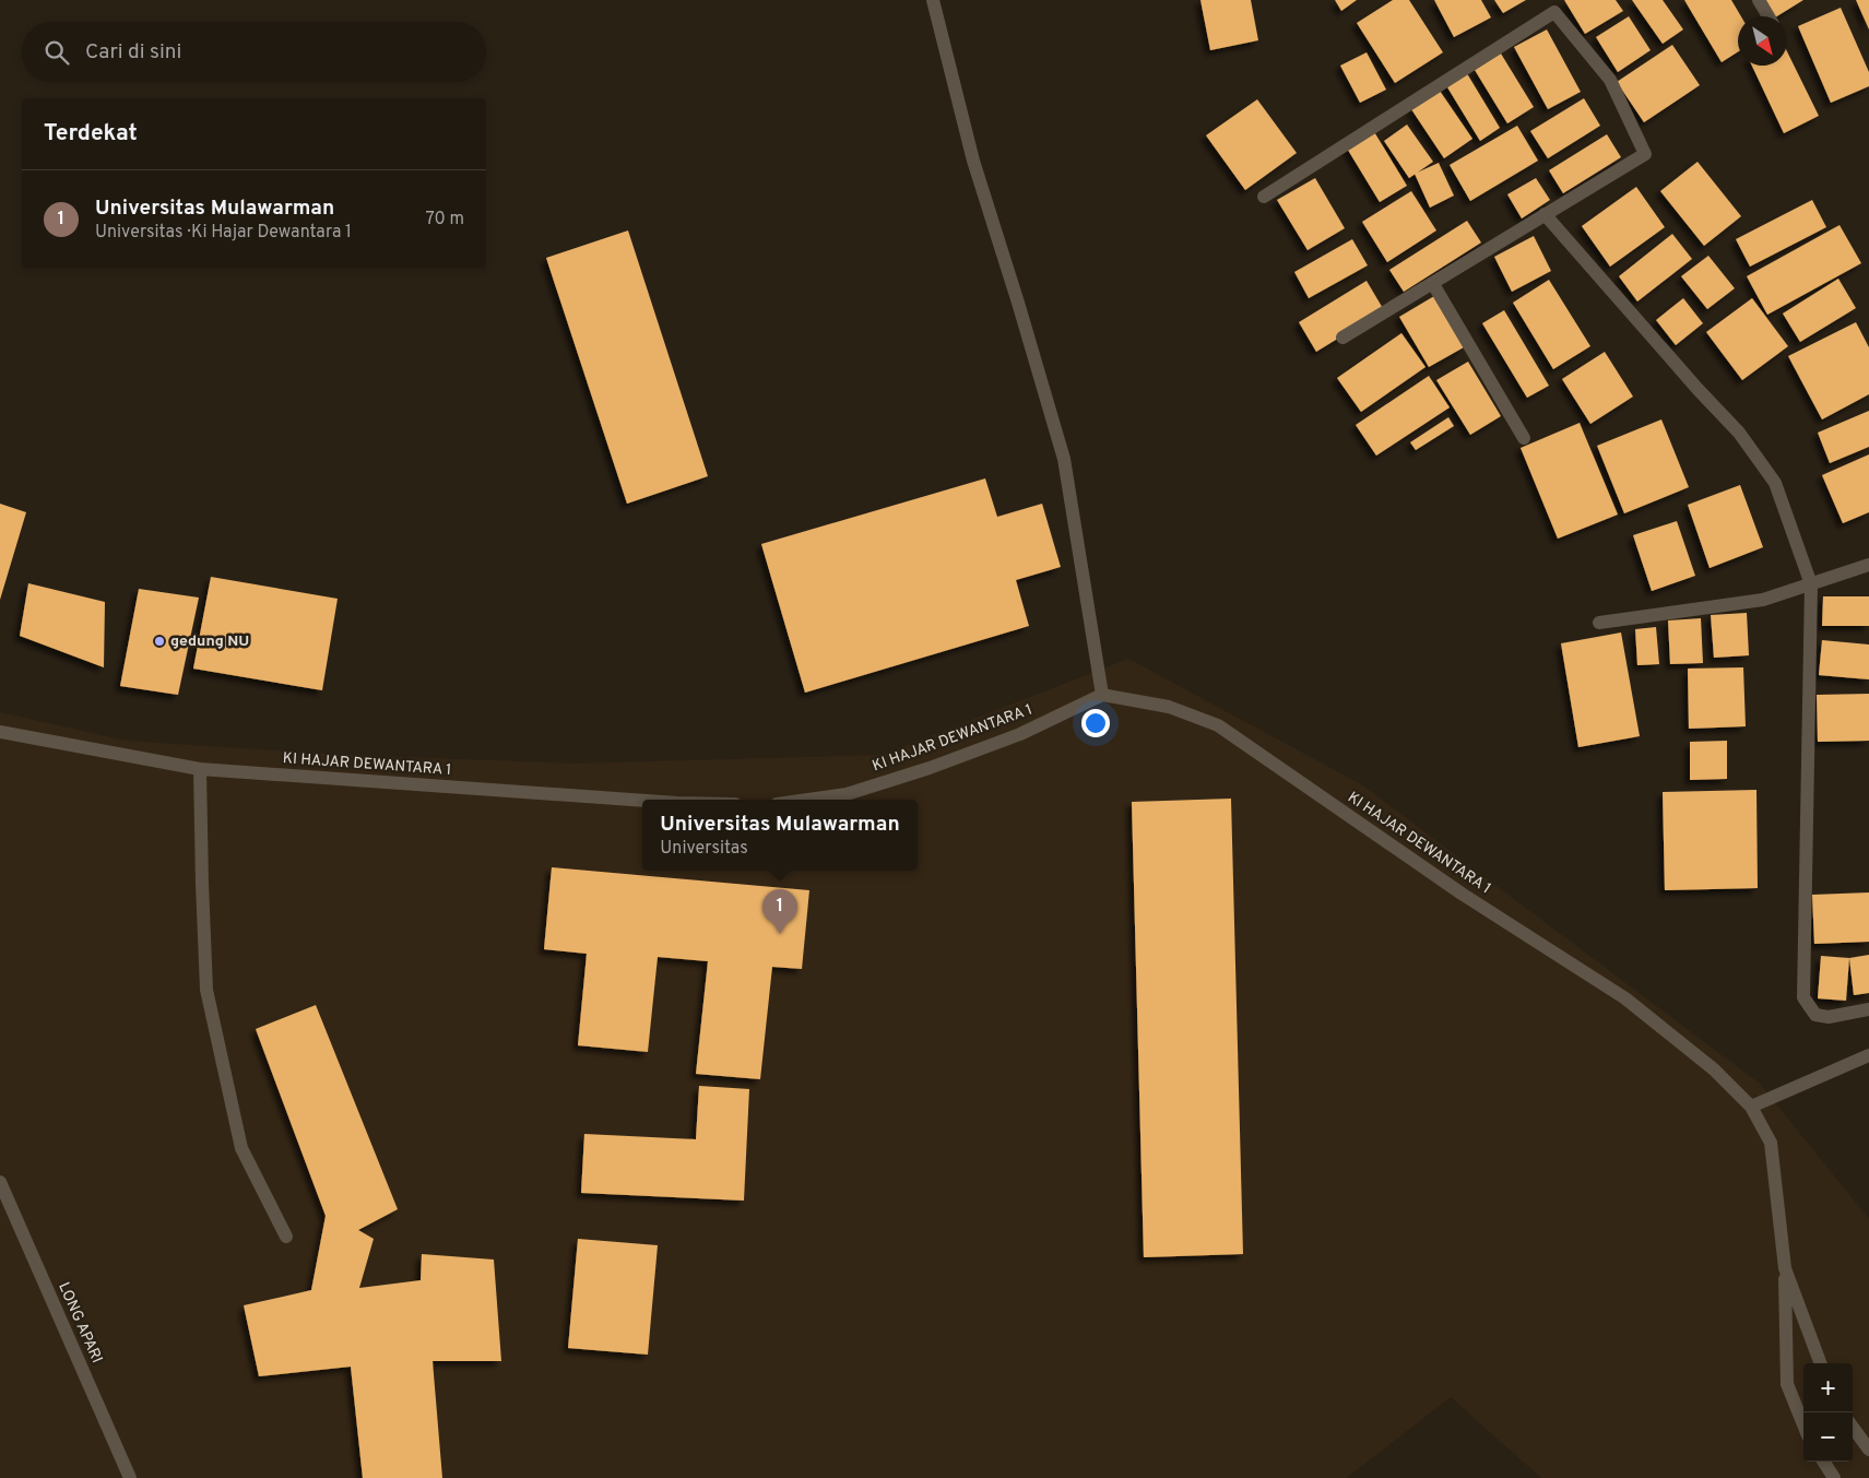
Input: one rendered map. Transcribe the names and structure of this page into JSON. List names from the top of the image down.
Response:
{
  "streets": {
    "street": ["KI HAJAR DEWANTARA 1", "LONG APARI"]
  },
  "places": ["gedung NU"],
  "north": "bottom right",
  "page": {
    "search": "Cari di sini",
    "heading": "Terdekat",
    "list": [
      {
        "mark": "1",
        "name": "Universitas Mulawarman",
        "note": "Universitas · Ki Hajar Dewantara 1",
        "value": "70 m"
      }
    ],
    "popup": ["Universitas Mulawarman", "Universitas"],
    "pins": "1",
    "map_buttons": ["+", "−"]
  }
}
